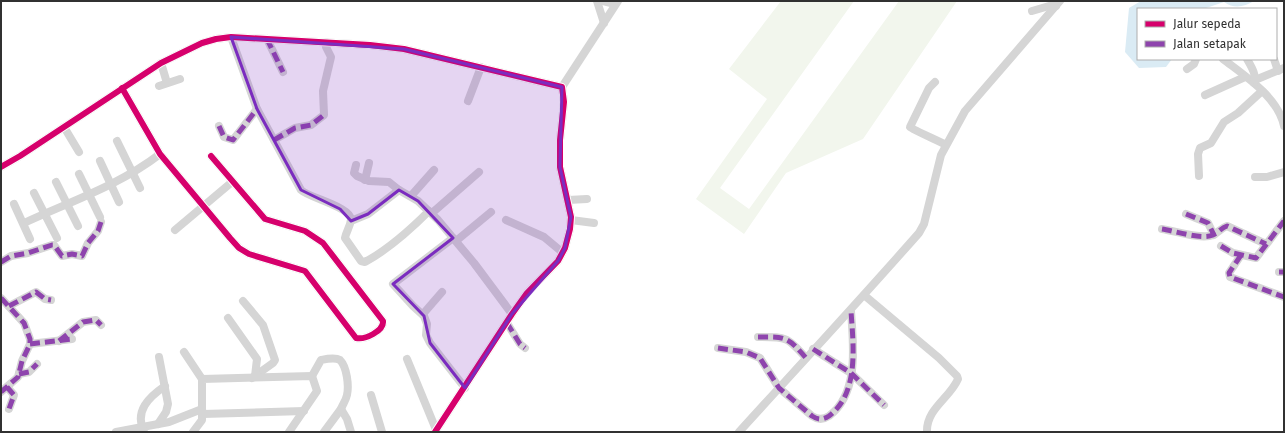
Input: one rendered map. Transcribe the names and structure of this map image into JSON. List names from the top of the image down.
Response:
{
  "legend": ["Jalur sepeda", "Jalan setapak"]
}
